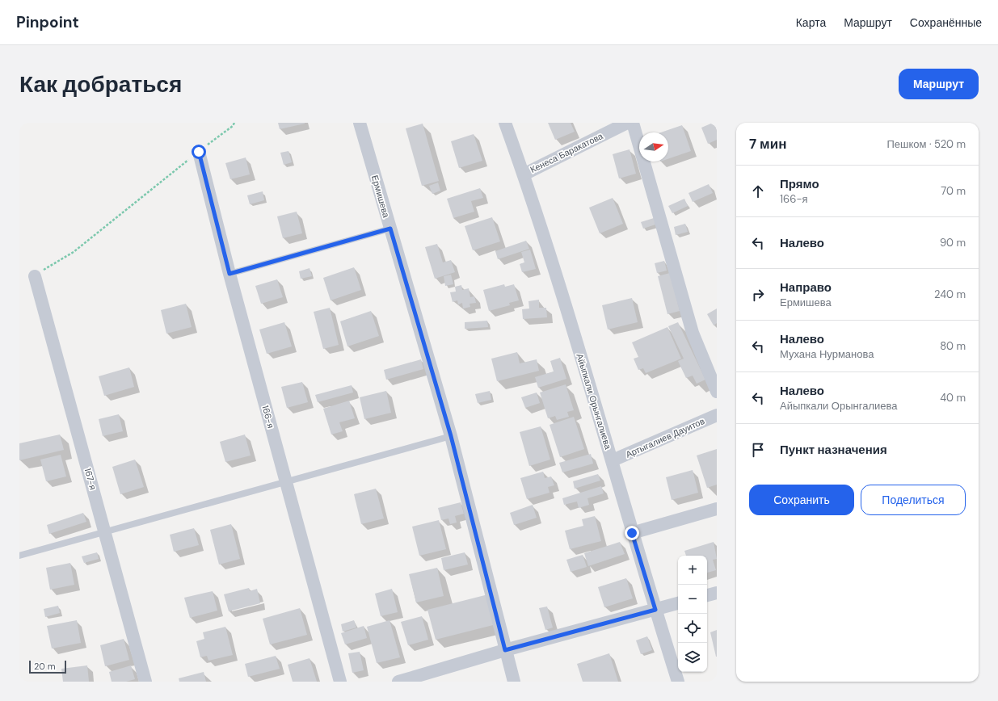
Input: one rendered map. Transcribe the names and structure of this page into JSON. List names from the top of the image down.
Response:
{
  "streets": {
    "street": [
      "Кенеса Баракатова",
      "Ермишева",
      "Айыпкали Орынгалиева",
      "166-я",
      "Артыгалиев Дауитов",
      "167-я"
    ]
  },
  "crossings": [
    ["Кенеса Баракатова", "Айыпкали Орынгалиева"],
    ["Айыпкали Орынгалиева", "Артыгалиев Дауитов"]
  ],
  "scale_bar": "20 m",
  "north": "right",
  "page": {
    "header": "Pinpoint",
    "nav": ["Карта", "Маршрут", "Сохранённые"],
    "buttons": [
      "Маршрут",
      ["Сохранить", "Поделиться"]
    ],
    "title": "Как добраться",
    "heading": ["7 мин", "Пешком · 520 m"],
    "list": [
      ["Прямо", "166-я", "70 m"],
      ["Налево", "90 m"],
      ["Направо", "Ермишева", "240 m"],
      ["Налево", "Мухана Нурманова", "80 m"],
      ["Налево", "Айыпкали Орынгалиева", "40 m"],
      "Пункт назначения"
    ],
    "map_buttons": ["+", "−"],
    "scale": "20 m"
  }
}
